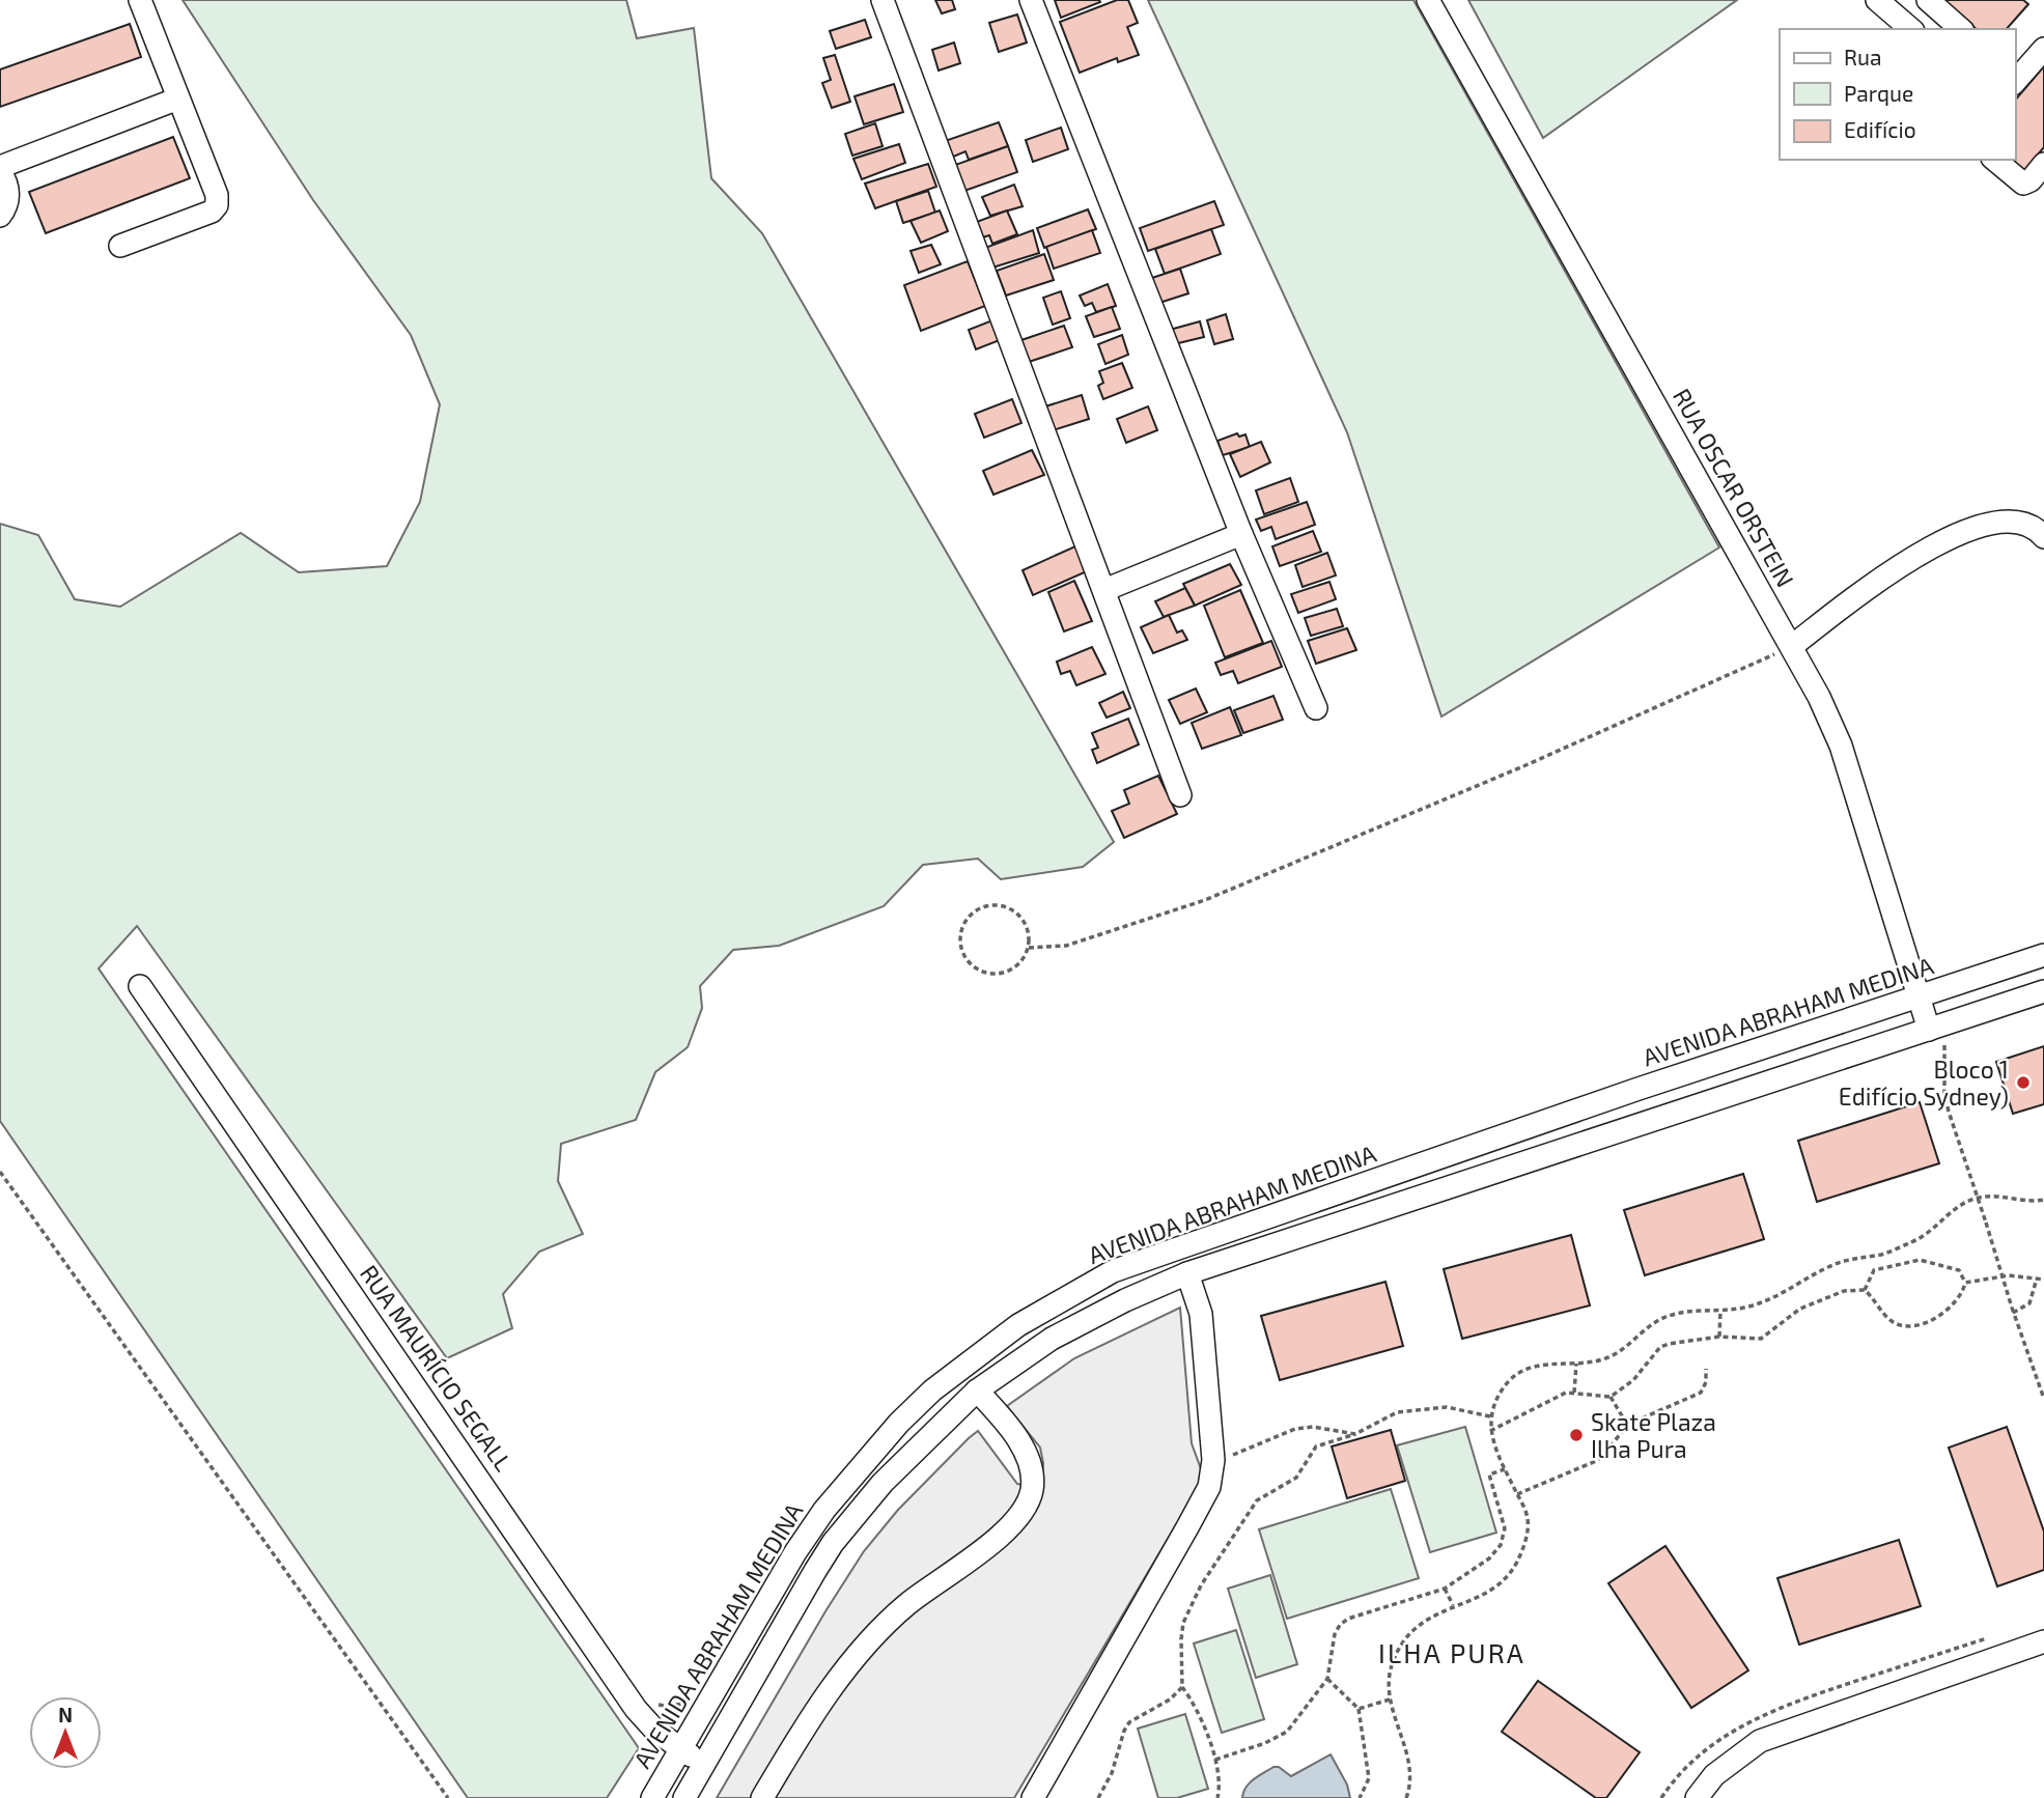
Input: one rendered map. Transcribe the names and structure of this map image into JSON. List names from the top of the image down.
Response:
{
  "streets": {
    "street": ["RUA OSCAR ORSTEIN", "AVENIDA ABRAHAM MEDINA", "RUA MAURÍCIO SEGALL"]
  },
  "crossings": [
    ["RUA OSCAR ORSTEIN", "AVENIDA ABRAHAM MEDINA"],
    ["AVENIDA ABRAHAM MEDINA", "RUA MAURÍCIO SEGALL"]
  ],
  "districts": ["ILHA PURA"],
  "places": ["Bloco 1 Edifício Sydney)", "Skate Plaza Ilha Pura"],
  "legend": ["Rua", "Parque", "Edifício"],
  "north": "top"
}
